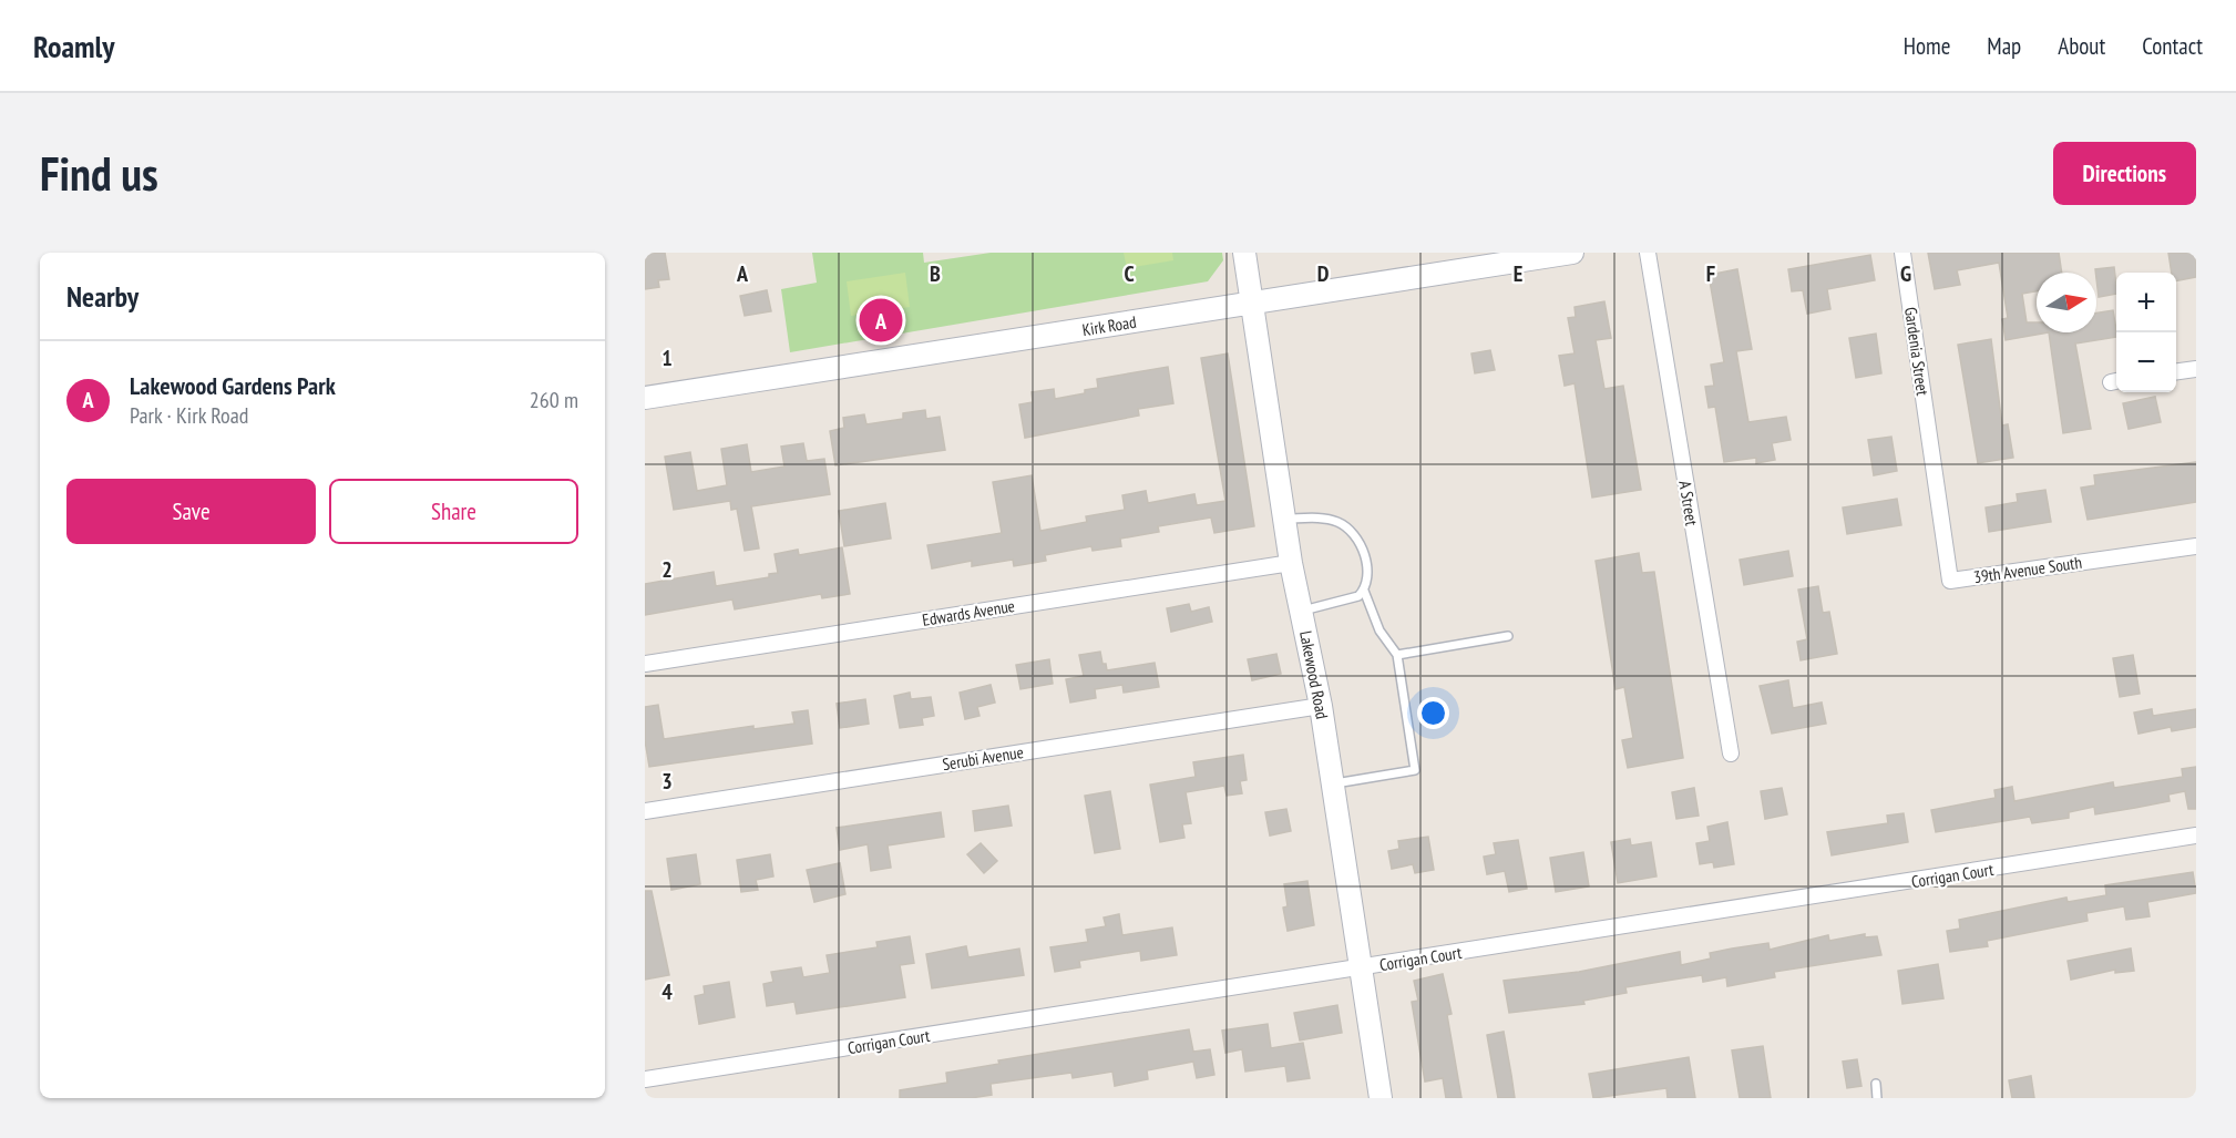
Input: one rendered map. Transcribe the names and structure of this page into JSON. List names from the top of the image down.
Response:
{
  "streets": {
    "street": [
      "Kirk Road",
      "Gardenia Street",
      "A Street",
      "39th Avenue South",
      "Edwards Avenue",
      "Lakewood Road",
      "Serubi Avenue",
      "Corrigan Court"
    ]
  },
  "crossings": [
    ["Kirk Road", "Lakewood Road"],
    ["Gardenia Street", "39th Avenue South"],
    ["Edwards Avenue", "Lakewood Road"],
    ["Lakewood Road", "Serubi Avenue"],
    ["Lakewood Road", "Corrigan Court"]
  ],
  "north": "right",
  "page": {
    "header": "Roamly",
    "nav": [
      "Home",
      "Map",
      "About",
      "Contact"
    ],
    "buttons": [
      "Directions",
      ["Save", "Share"]
    ],
    "title": "Find us",
    "heading": "Nearby",
    "map_buttons": ["+", "−"],
    "pins": "A",
    "list": [
      {
        "mark": "A",
        "name": "Lakewood Gardens Park",
        "note": "Park · Kirk Road",
        "value": "260 m"
      }
    ]
  },
  "grid": {
    "columns": [
      "A",
      "B",
      "C",
      "D",
      "E",
      "F",
      "G"
    ],
    "rows": [
      "1",
      "2",
      "3",
      "4"
    ]
  }
}
